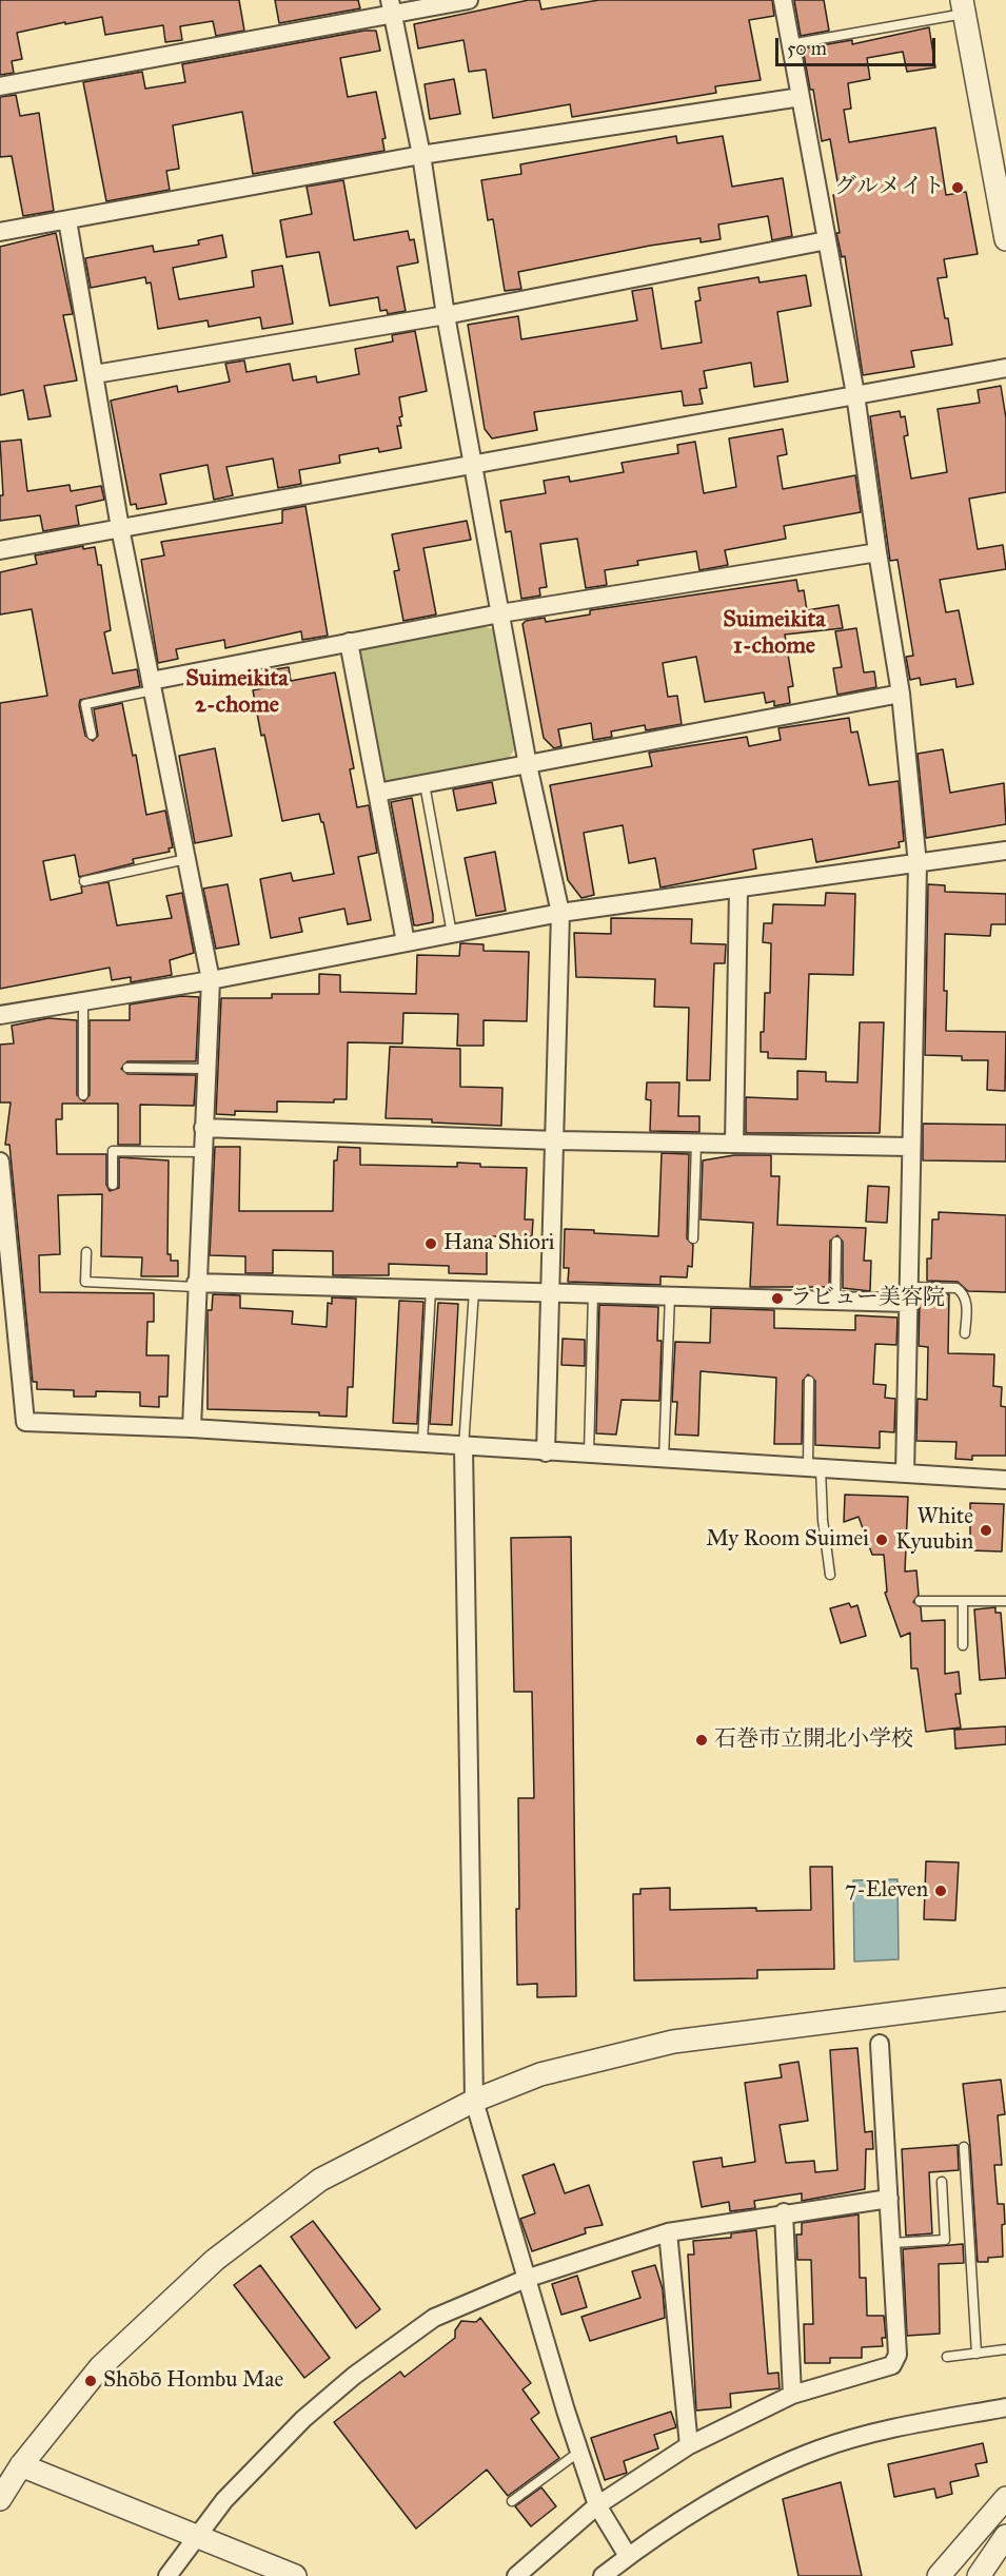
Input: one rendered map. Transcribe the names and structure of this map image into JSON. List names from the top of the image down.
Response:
{
  "districts": ["Suimeikita 1-chome", "Suimeikita 2-chome"],
  "places": [
    "グルメイト",
    "Hana Shiori",
    "ラビュー美容院",
    "White Kyuubin",
    "My Room Suimei",
    "石巻市立開北小学校",
    "7-Eleven",
    "Shōbō Hombu Mae"
  ],
  "scale_bar": "50 m"
}
